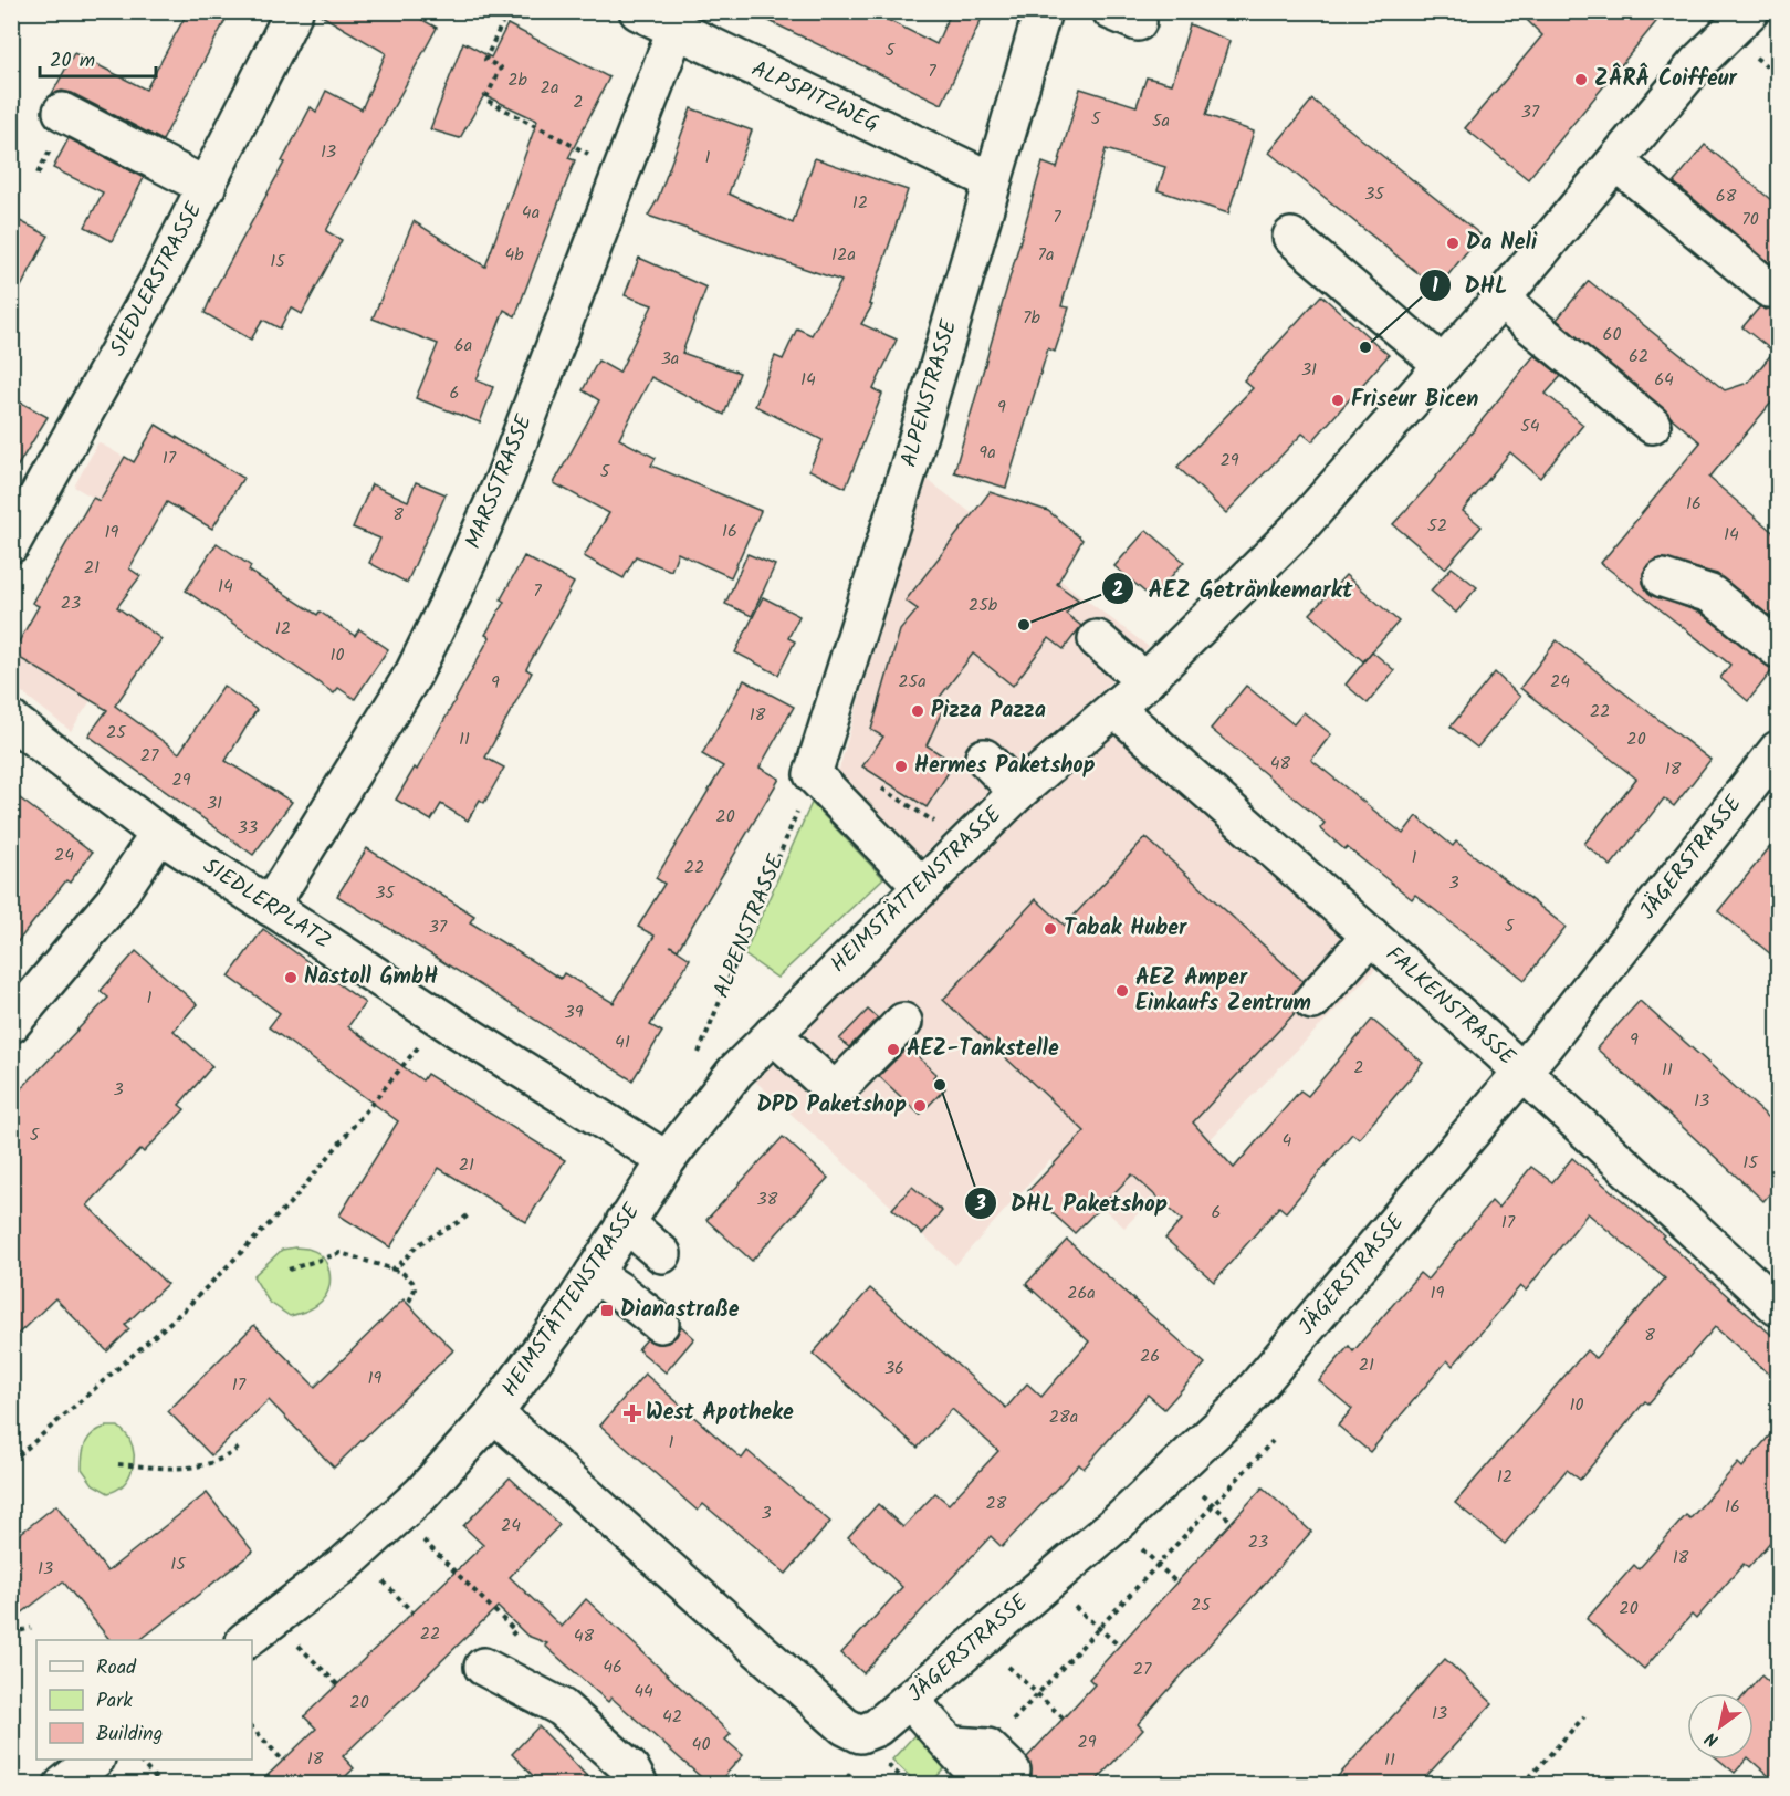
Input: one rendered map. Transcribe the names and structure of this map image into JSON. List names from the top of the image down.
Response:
{
  "streets": {
    "street": [
      "ALPSPITZWEG",
      "SIEDLERSTRASSE",
      "ALPENSTRASSE",
      "MARSSTRASSE",
      "JÄGERSTRASSE",
      "HEIMSTÄTTENSTRASSE",
      "SIEDLERPLATZ",
      "FALKENSTRASSE"
    ]
  },
  "crossings": [
    ["ALPSPITZWEG", "ALPENSTRASSE"],
    ["ALPSPITZWEG", "MARSSTRASSE"],
    ["MARSSTRASSE", "SIEDLERPLATZ"],
    ["JÄGERSTRASSE", "HEIMSTÄTTENSTRASSE"],
    ["JÄGERSTRASSE", "FALKENSTRASSE"],
    ["HEIMSTÄTTENSTRASSE", "SIEDLERPLATZ"],
    ["HEIMSTÄTTENSTRASSE", "FALKENSTRASSE"]
  ],
  "places": {
    "other": [
      "ZÂRÂ Coiffeur",
      "Da Neli",
      "DHL",
      "Friseur Bicen",
      "AEZ Getränkemarkt",
      "Pizza Pazza",
      "Hermes Paketshop",
      "Tabak Huber",
      "Nastoll GmbH",
      "AEZ Amper Einkaufs Zentrum",
      "AEZ-Tankstelle",
      "DHL Paketshop",
      "DPD Paketshop"
    ],
    "transit": ["Dianastraße"],
    "health": ["West Apotheke"]
  },
  "house_numbers": [
    "5",
    "7",
    "2b",
    "2a",
    "2",
    "37",
    "5",
    "5a",
    "13",
    "1",
    "35",
    "68",
    "12",
    "4a",
    "7",
    "70",
    "4b",
    "12a",
    "7a",
    "15",
    "7b",
    "60",
    "6a",
    "62",
    "3a",
    "31",
    "14",
    "64",
    "6",
    "9",
    "54",
    "9a",
    "17",
    "29",
    "5",
    "16",
    "8",
    "52",
    "16",
    "19",
    "14",
    "21",
    "14",
    "7",
    "23",
    "25b",
    "12",
    "10",
    "25a",
    "24",
    "9",
    "22",
    "18",
    "25",
    "11",
    "20",
    "27",
    "48",
    "18",
    "29",
    "31",
    "20",
    "33",
    "24",
    "1",
    "22",
    "3",
    "35",
    "5",
    "37",
    "1",
    "39",
    "9",
    "41",
    "2",
    "11",
    "3",
    "13",
    "5",
    "4",
    "15",
    "21",
    "38",
    "6",
    "17",
    "26a",
    "19",
    "8",
    "26",
    "21",
    "36",
    "19",
    "17",
    "10",
    "28a",
    "1",
    "12",
    "28",
    "16",
    "3",
    "24",
    "23",
    "18",
    "15",
    "13",
    "25",
    "20",
    "22",
    "48",
    "46",
    "27",
    "44",
    "20",
    "13",
    "42",
    "29",
    "40",
    "18",
    "11"
  ],
  "legend": ["Road", "Park", "Building"],
  "scale_bar": "20 m",
  "north": "bottom left"
}
